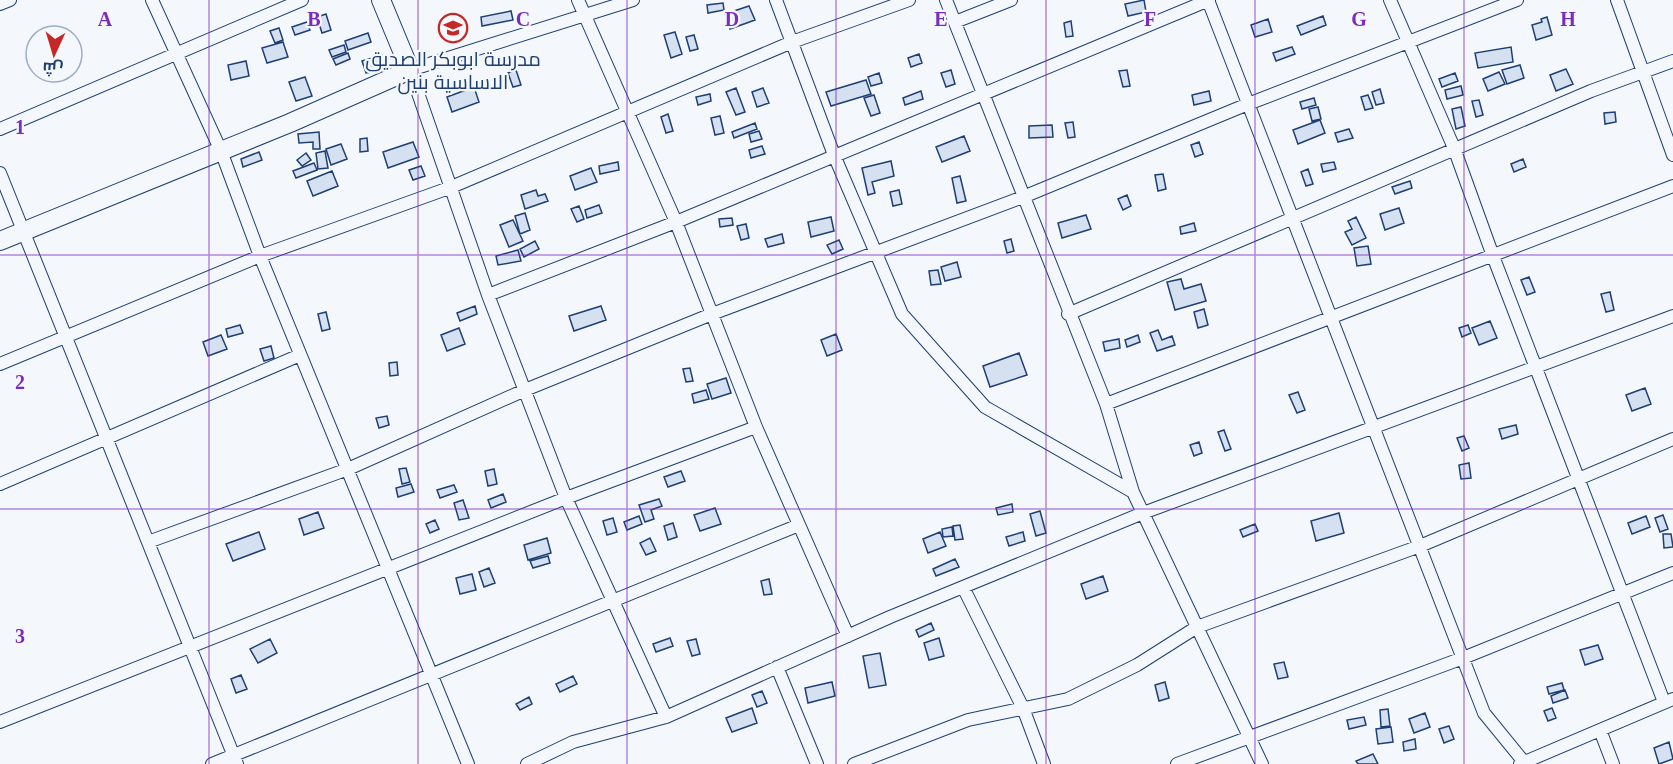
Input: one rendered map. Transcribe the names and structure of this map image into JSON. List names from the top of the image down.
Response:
{
  "places": {
    "school or university": ["مدرسة ابوبكر الصديق الاساسية بنين"]
  },
  "north": "bottom",
  "grid": {
    "columns": [
      "A",
      "B",
      "C",
      "D",
      "E",
      "F",
      "G",
      "H"
    ],
    "rows": ["1", "2", "3"]
  }
}
